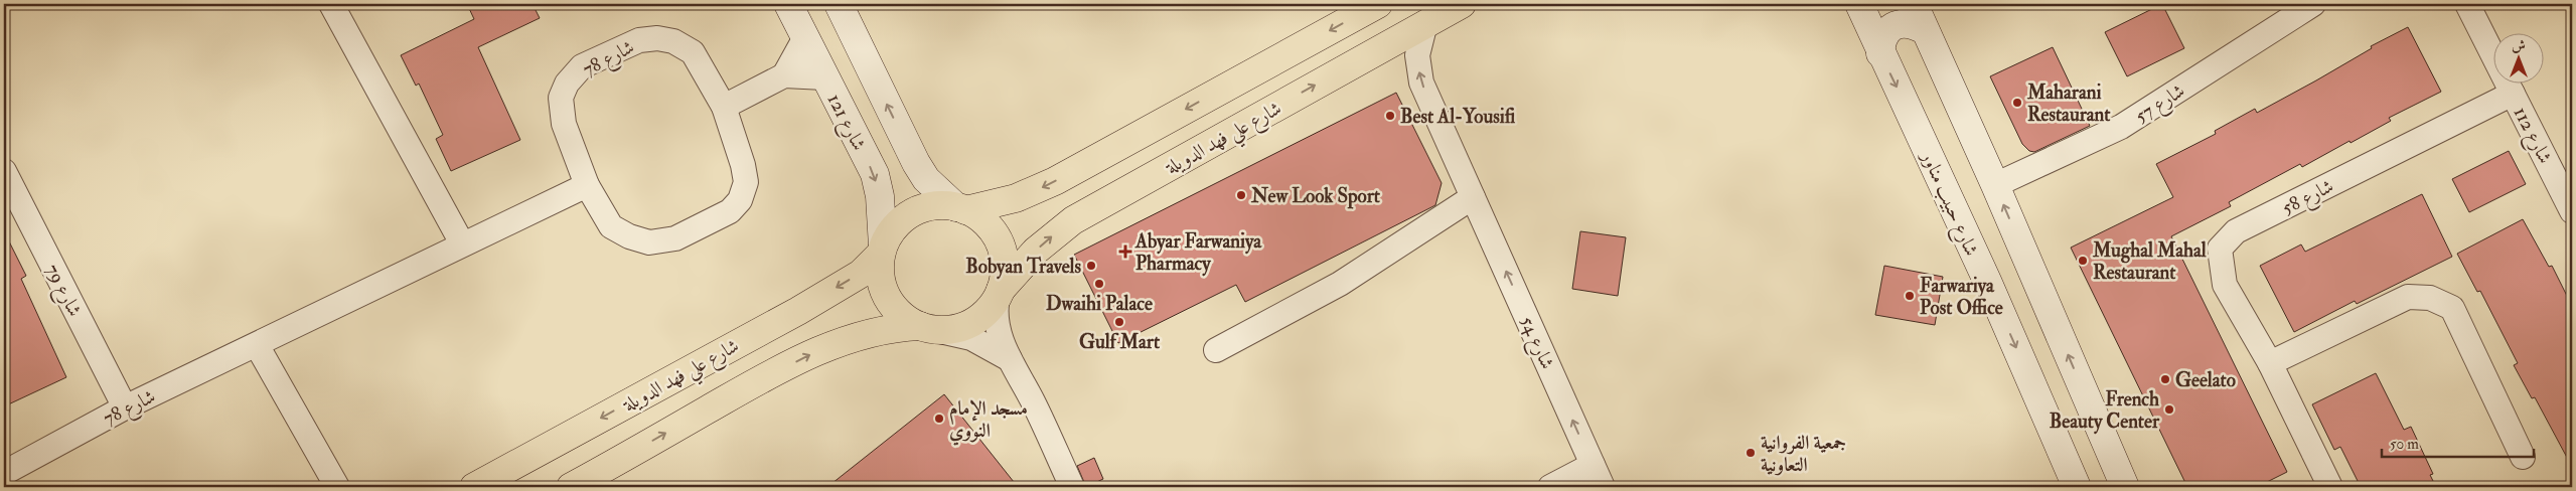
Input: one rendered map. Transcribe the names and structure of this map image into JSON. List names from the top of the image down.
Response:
{
  "streets": {
    "main road": ["شارع علي فهد الدويلة"],
    "street": [
      "شارع 78",
      "شارع 57",
      "شارع 121",
      "شارع 112",
      "شارع 58",
      "شارع حبيب مناور",
      "شارع 79",
      "شارع 54"
    ]
  },
  "crossings": [
    ["شارع 78", "شارع 79"],
    ["شارع 121", "شارع علي فهد الدويلة"],
    ["شارع 112", "شارع 58"],
    ["شارع علي فهد الدويلة", "شارع 54"]
  ],
  "one_way": ["شارع 54"],
  "places": {
    "other": [
      "Maharani Restaurant",
      "Best Al-Yousifi",
      "New Look Sport",
      "Mughal Mahal Restaurant",
      "Bobyan Travels",
      "Dwaihi Palace",
      "Farwariya Post Office",
      "Gulf Mart",
      "Geelato",
      "French Beauty Center",
      "مسجد الإمام النووي",
      "جمعية الفروانية التعاونية"
    ],
    "health": ["Abyar Farwaniya Pharmacy"]
  },
  "scale_bar": "50 m",
  "north": "top"
}
